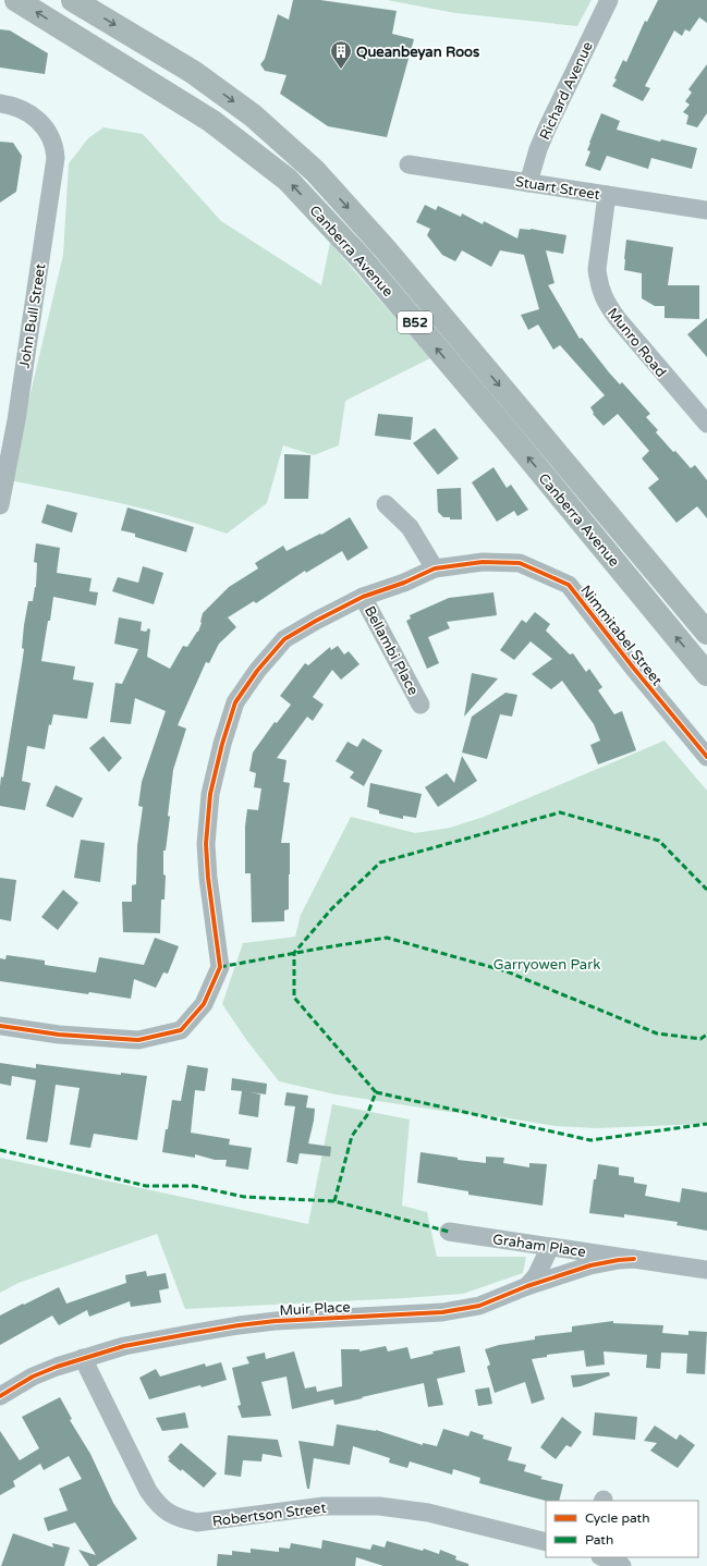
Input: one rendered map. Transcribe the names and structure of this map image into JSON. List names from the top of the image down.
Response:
{
  "streets": {
    "highway": ["Canberra Avenue", "B52"],
    "street": [
      "Richard Avenue",
      "Stuart Street",
      "John Bull Street",
      "Munro Road",
      "Nimmitabel Street",
      "Bellambi Place",
      "Graham Place",
      "Muir Place",
      "Robertson Street"
    ]
  },
  "crossings": [
    ["Richard Avenue", "Stuart Street"],
    ["Stuart Street", "Munro Road"],
    ["Nimmitabel Street", "Bellambi Place"],
    ["Graham Place", "Muir Place"],
    ["Muir Place", "Robertson Street"]
  ],
  "parks": ["Garryowen Park"],
  "places": {
    "building": ["Queanbeyan Roos"]
  },
  "legend": ["Cycle path", "Path"]
}
